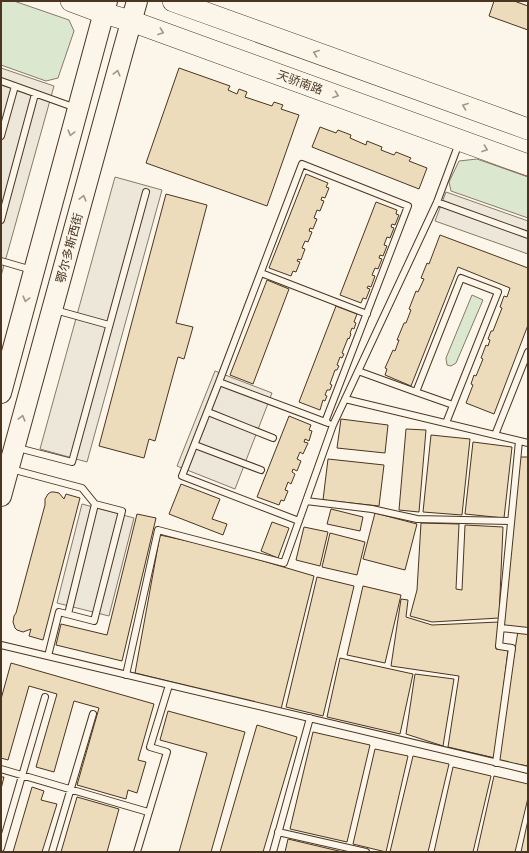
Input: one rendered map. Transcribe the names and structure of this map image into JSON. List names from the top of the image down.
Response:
{
  "streets": {
    "highway": ["天骄南路"],
    "main road": ["鄂尔多斯西街"]
  },
  "crossings": [
    ["天骄南路", "鄂尔多斯西街"]
  ]
}
